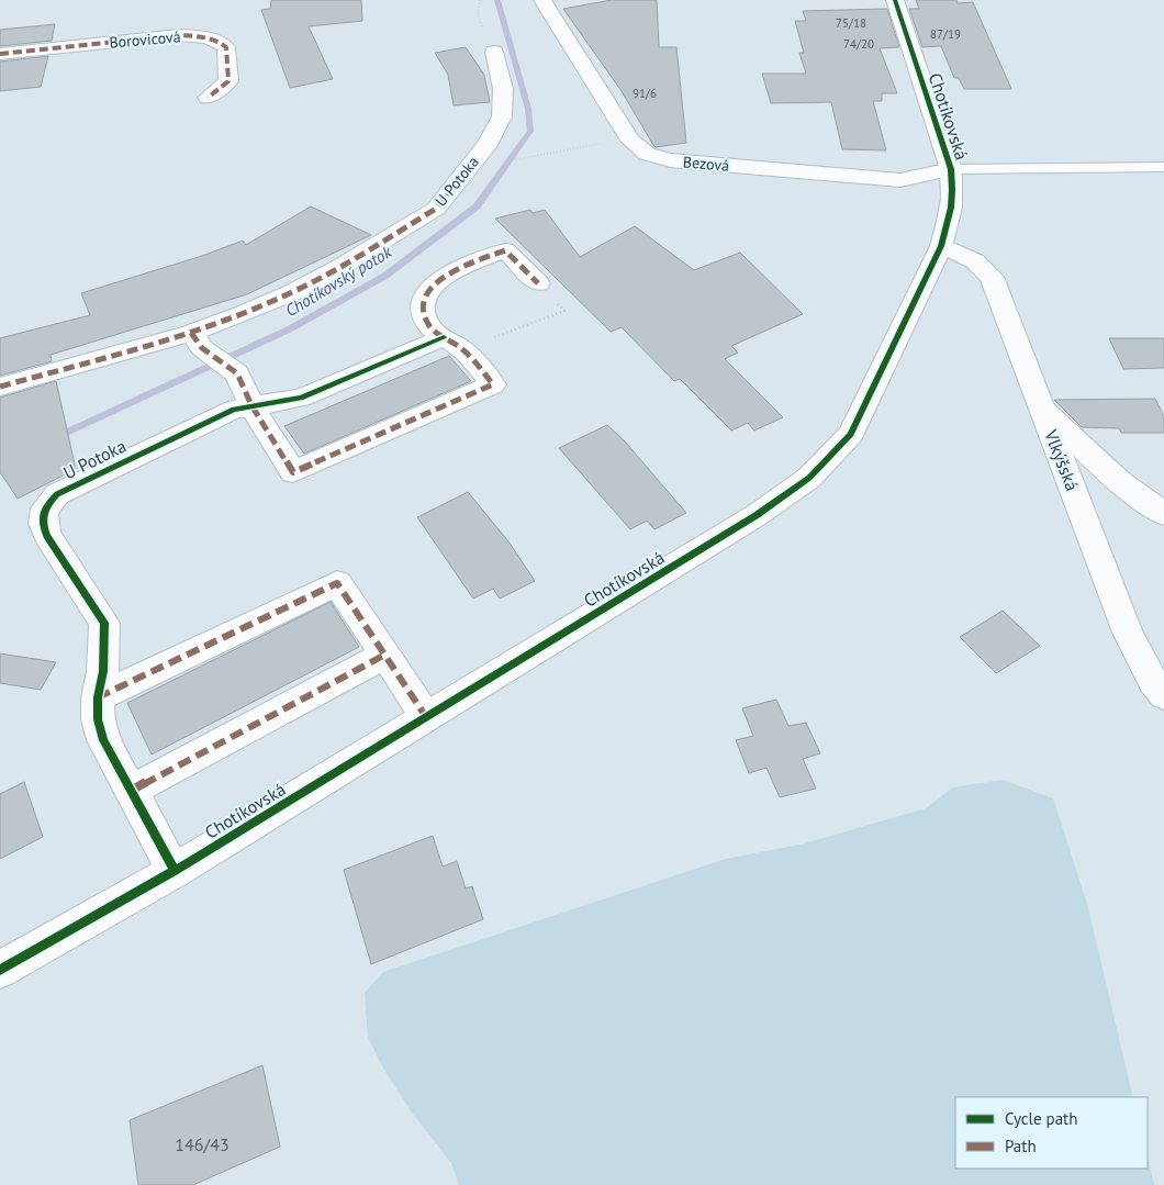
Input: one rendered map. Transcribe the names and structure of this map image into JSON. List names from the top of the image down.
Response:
{
  "streets": {
    "street": [
      "Borovicová",
      "Chotíkovská",
      "Bezová",
      "U Potoka",
      "Vlkýšská"
    ]
  },
  "crossings": [
    ["Chotíkovská", "Bezová"],
    ["Chotíkovská", "U Potoka"],
    ["Chotíkovská", "Vlkýšská"]
  ],
  "water": ["Chotíkovský potok"],
  "house_numbers": [
    "75/18",
    "87/19",
    "74/20",
    "91/6",
    "146/43"
  ],
  "legend": ["Cycle path", "Path"]
}
